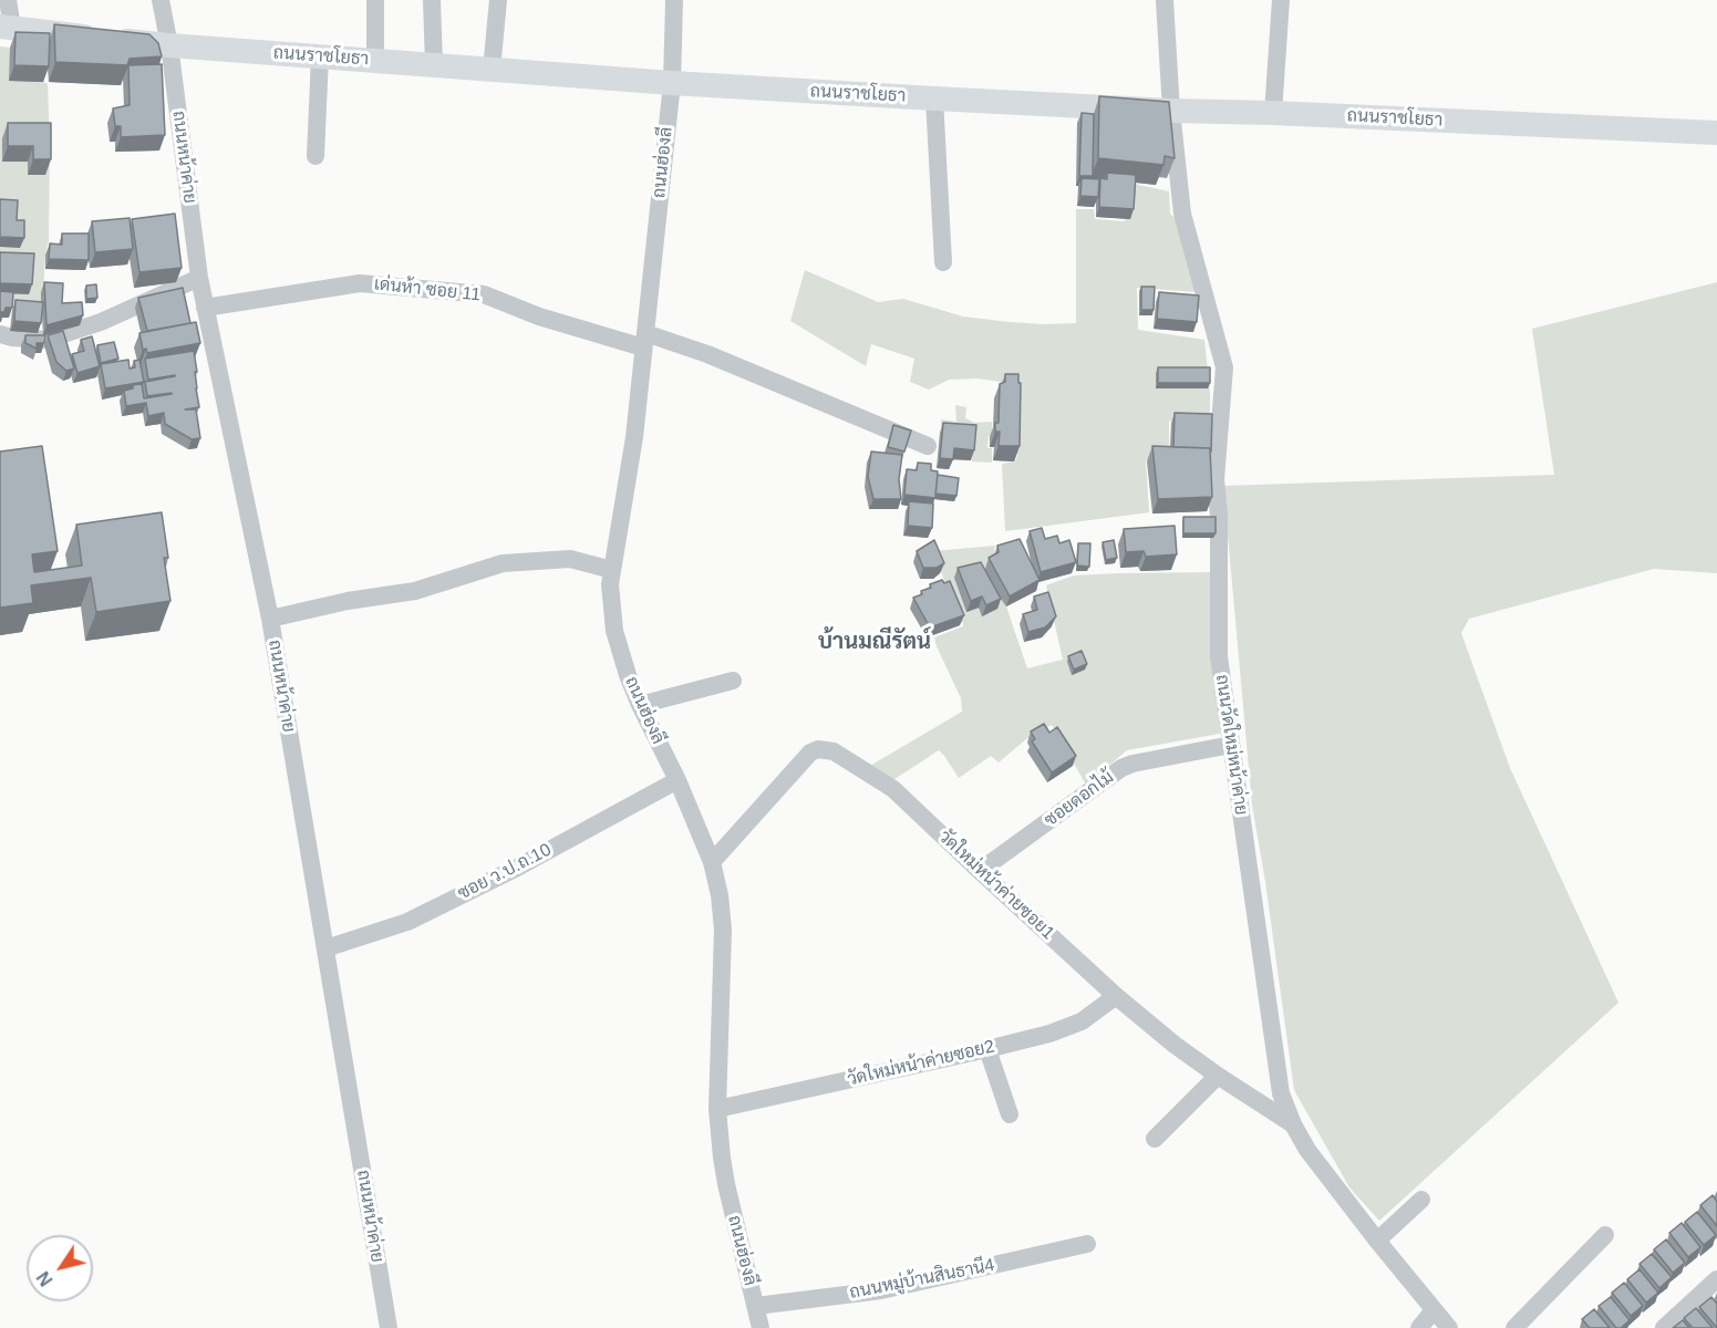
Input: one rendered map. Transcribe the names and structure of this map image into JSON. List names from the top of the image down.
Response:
{
  "streets": {
    "main road": ["ถนนราชโยธา"],
    "street": [
      "ถนนหน้าค่าย",
      "ถนนฮ่องลี",
      "เด่นห้า ซอย 11",
      "ถนนวัดใหม่หน้าค่าย",
      "ซอยดอกไม้",
      "ซอย ว.ป.ถ.10",
      "วัดใหม่หน้าค่ายซอย1",
      "วัดใหม่หน้าค่ายซอย2",
      "ถนนหมู่บ้านสินธานี4"
    ]
  },
  "crossings": [
    ["ถนนราชโยธา", "ถนนหน้าค่าย"],
    ["ถนนราชโยธา", "ถนนฮ่องลี"],
    ["ถนนราชโยธา", "ถนนวัดใหม่หน้าค่าย"],
    ["ถนนหน้าค่าย", "เด่นห้า ซอย 11"],
    ["ถนนหน้าค่าย", "ซอย ว.ป.ถ.10"],
    ["ถนนฮ่องลี", "เด่นห้า ซอย 11"],
    ["ถนนฮ่องลี", "ซอย ว.ป.ถ.10"],
    ["ถนนฮ่องลี", "วัดใหม่หน้าค่ายซอย1"],
    ["ถนนฮ่องลี", "วัดใหม่หน้าค่ายซอย2"],
    ["ถนนฮ่องลี", "ถนนหมู่บ้านสินธานี4"],
    ["ถนนวัดใหม่หน้าค่าย", "ซอยดอกไม้"],
    ["ถนนวัดใหม่หน้าค่าย", "วัดใหม่หน้าค่ายซอย1"],
    ["ซอยดอกไม้", "วัดใหม่หน้าค่ายซอย1"],
    ["วัดใหม่หน้าค่ายซอย1", "วัดใหม่หน้าค่ายซอย2"]
  ],
  "districts": ["บ้านมณีรัตน์"],
  "north": "bottom left"
}
